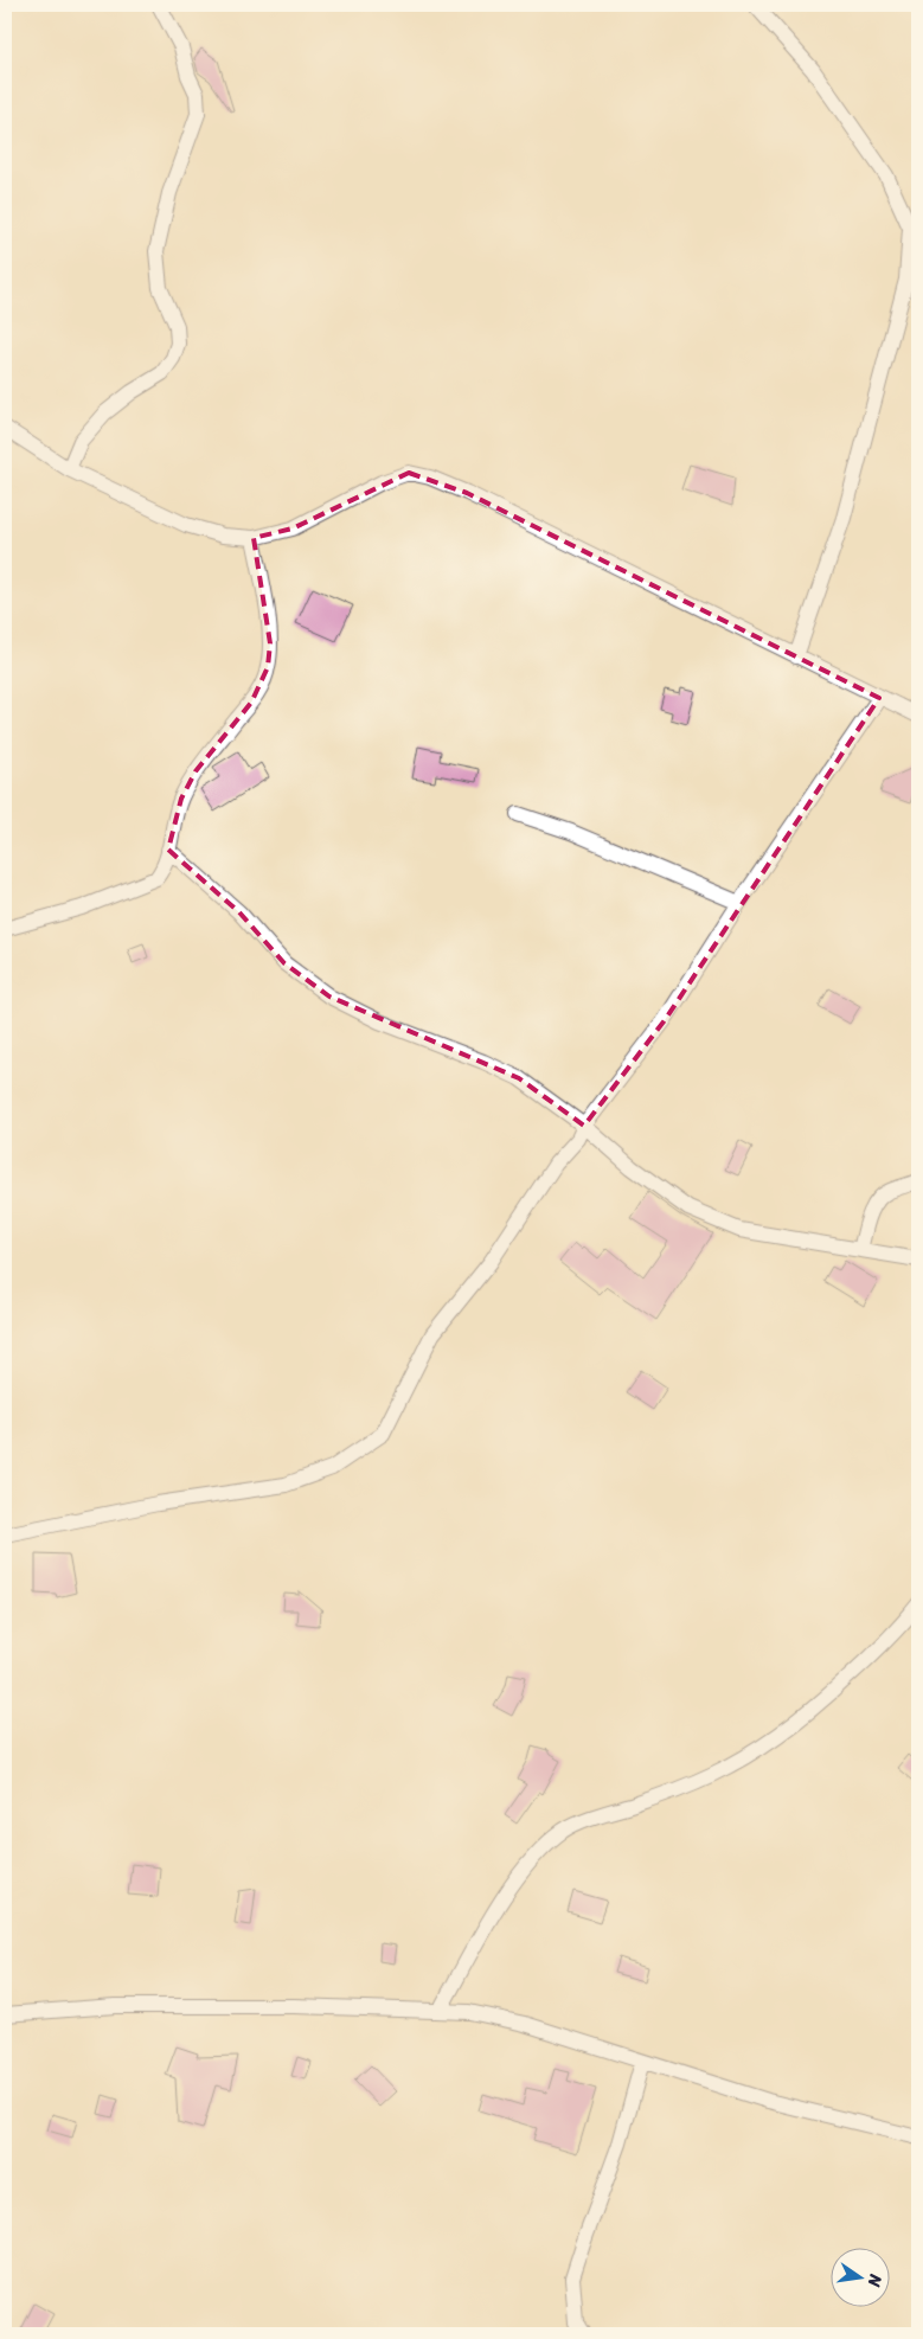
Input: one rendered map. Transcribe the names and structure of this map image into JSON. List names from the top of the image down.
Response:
{
  "north": "right"
}
